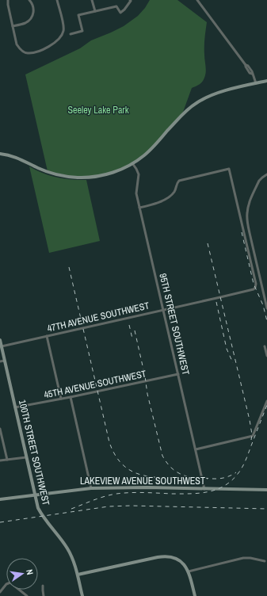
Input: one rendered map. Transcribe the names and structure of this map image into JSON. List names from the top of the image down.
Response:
{
  "streets": {
    "main road": ["100TH STREET SOUTHWEST", "LAKEVIEW AVENUE SOUTHWEST"],
    "street": ["47TH AVENUE SOUTHWEST", "95TH STREET SOUTHWEST", "45TH AVENUE SOUTHWEST"]
  },
  "crossings": [
    ["47TH AVENUE SOUTHWEST", "95TH STREET SOUTHWEST"],
    ["47TH AVENUE SOUTHWEST", "100TH STREET SOUTHWEST"],
    ["95TH STREET SOUTHWEST", "45TH AVENUE SOUTHWEST"],
    ["95TH STREET SOUTHWEST", "LAKEVIEW AVENUE SOUTHWEST"],
    ["45TH AVENUE SOUTHWEST", "100TH STREET SOUTHWEST"],
    ["100TH STREET SOUTHWEST", "LAKEVIEW AVENUE SOUTHWEST"]
  ],
  "parks": ["Seeley Lake Park"],
  "north": "right"
}
